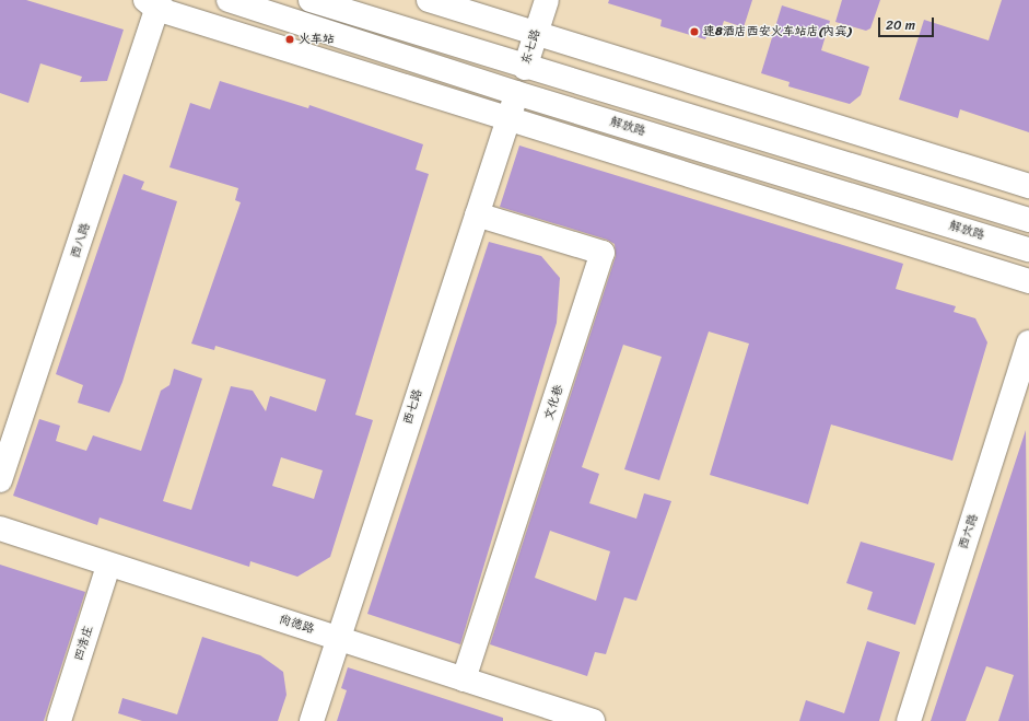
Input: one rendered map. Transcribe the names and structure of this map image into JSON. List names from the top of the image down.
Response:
{
  "streets": {
    "street": [
      "东七路",
      "解放路",
      "西八路",
      "文化巷",
      "西七路",
      "西六路",
      "尚德路",
      "四浩庄"
    ]
  },
  "crossings": [
    ["东七路", "解放路"],
    ["东七路", "西七路"],
    ["解放路", "西七路"],
    ["文化巷", "西七路"],
    ["文化巷", "尚德路"],
    ["西七路", "尚德路"],
    ["尚德路", "四浩庄"]
  ],
  "places": ["速8酒店西安火车站店(内宾)", "火车站"],
  "scale_bar": "20 m"
}
